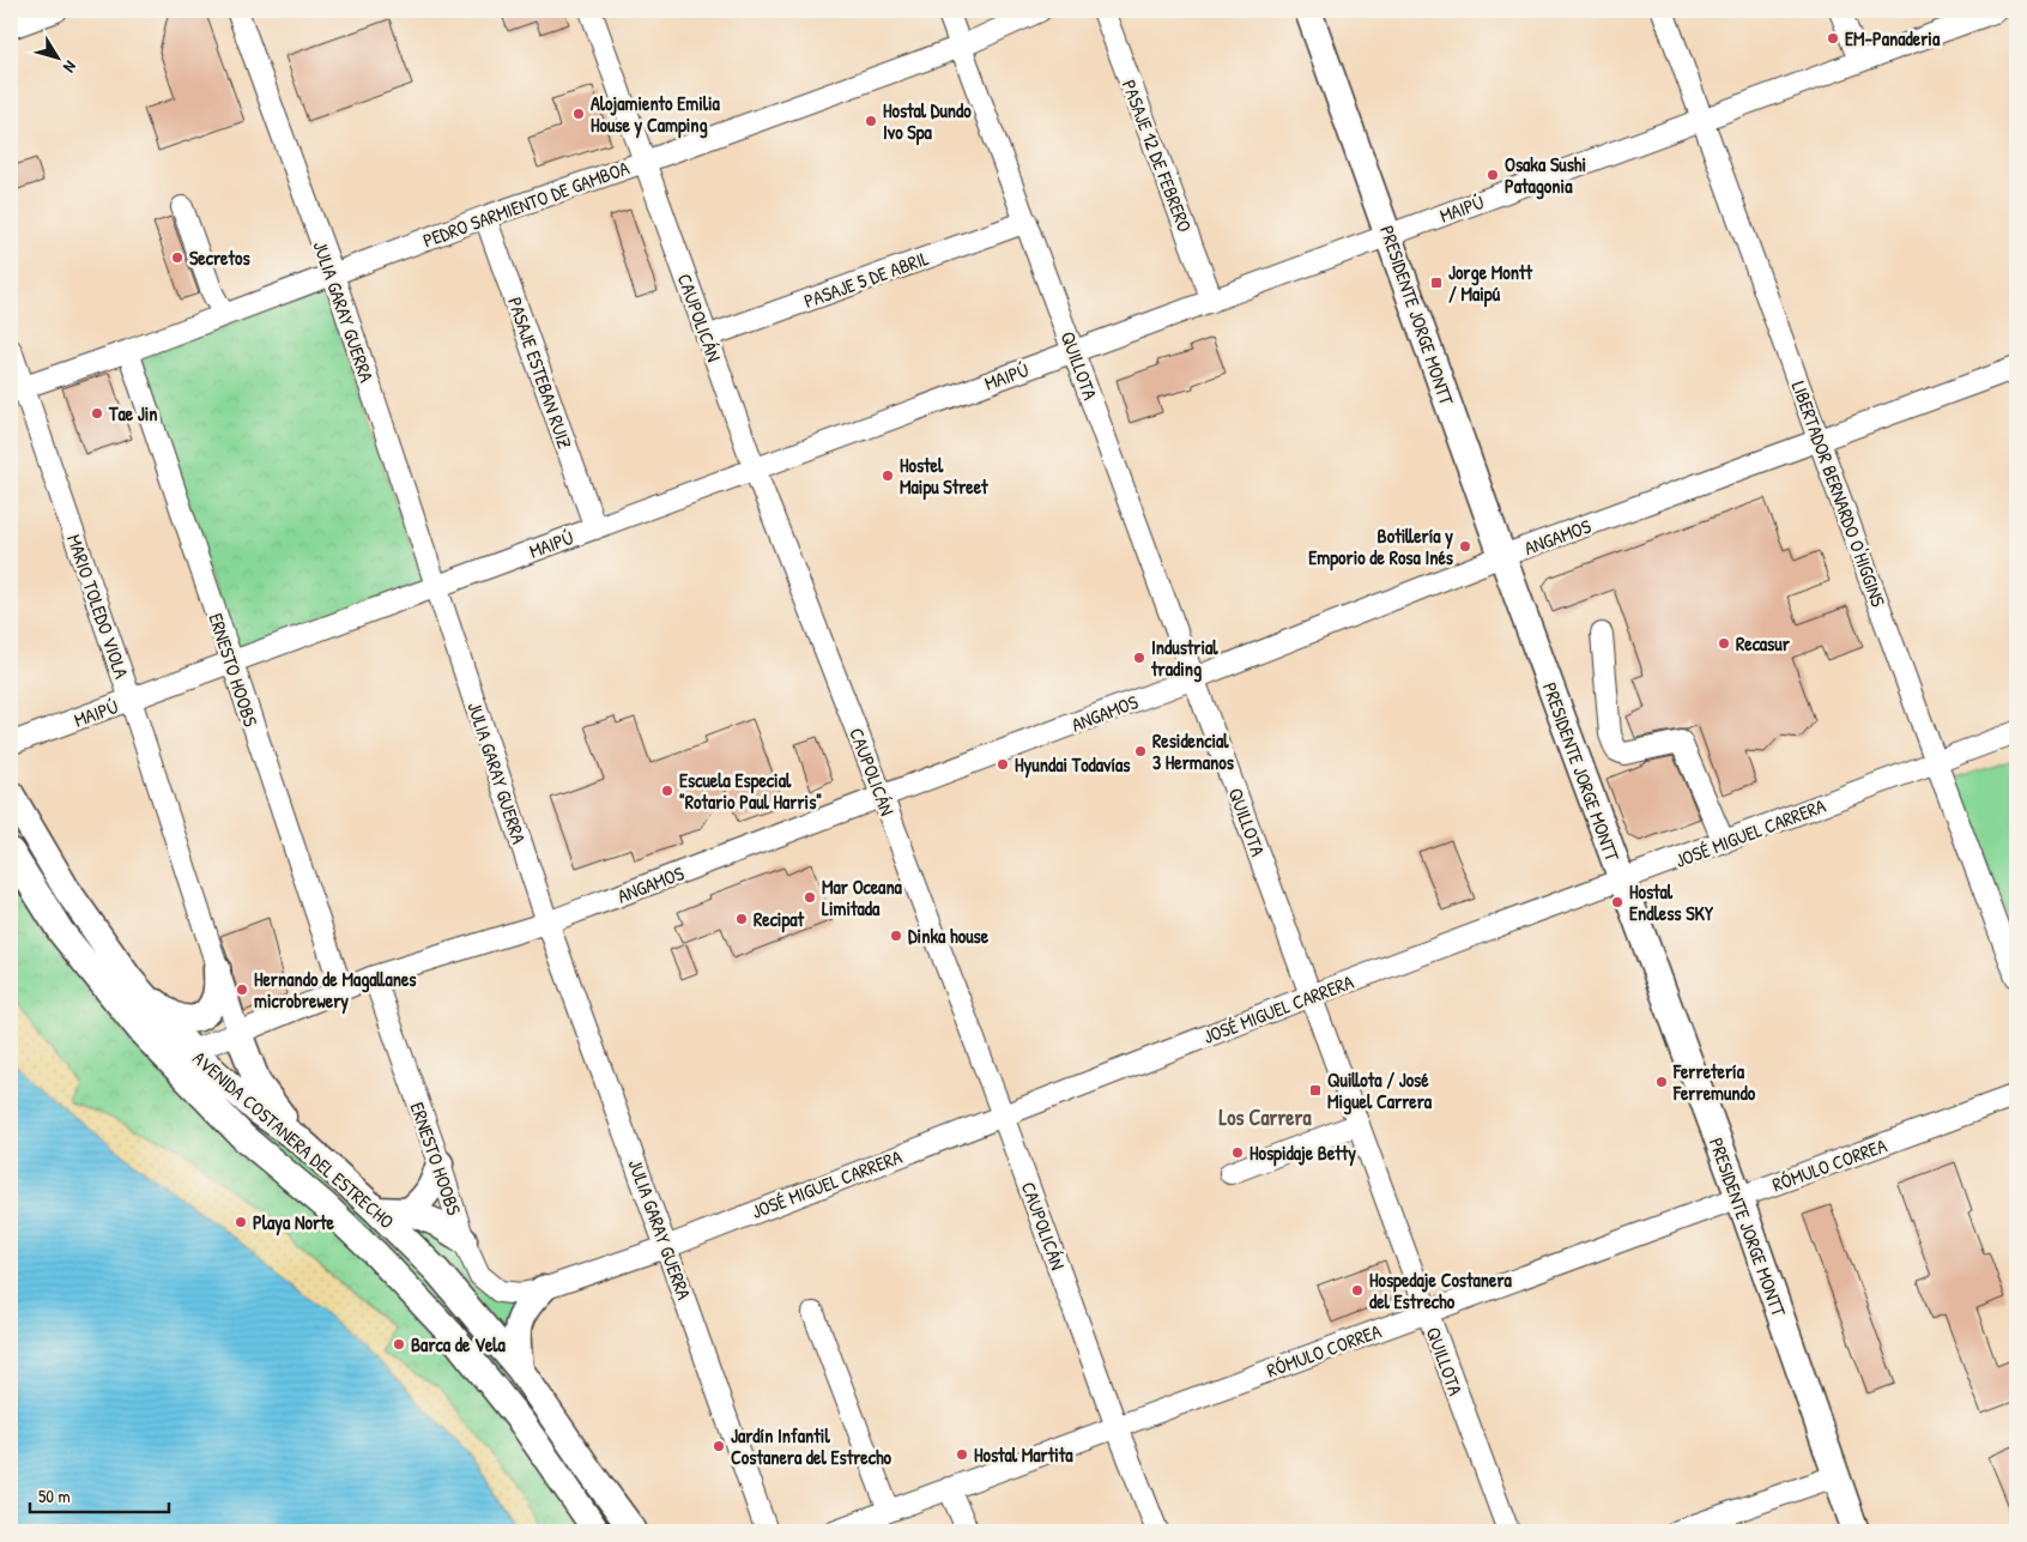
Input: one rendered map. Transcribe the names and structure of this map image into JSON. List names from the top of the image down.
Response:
{
  "streets": {
    "main road": ["PRESIDENTE JORGE MONTT", "AVENIDA COSTANERA DEL ESTRECHO"],
    "street": [
      "PASAJE 12 DE FEBRERO",
      "PEDRO SARMIENTO DE GAMBOA",
      "MAIPÚ",
      "PASAJE 5 DE ABRIL",
      "JULIA GARAY GUERRA",
      "CAUPOLICÁN",
      "QUILLOTA",
      "PASAJE ESTEBAN RUIZ",
      "LIBERTADOR BERNARDO O'HIGGINS",
      "ANGAMOS",
      "MARIO TOLEDO VIOLA",
      "ERNESTO HOOBS",
      "JOSÉ MIGUEL CARRERA",
      "RÓMULO CORREA"
    ]
  },
  "crossings": [
    ["PASAJE 12 DE FEBRERO", "MAIPÚ"],
    ["PEDRO SARMIENTO DE GAMBOA", "JULIA GARAY GUERRA"],
    ["PEDRO SARMIENTO DE GAMBOA", "CAUPOLICÁN"],
    ["PEDRO SARMIENTO DE GAMBOA", "QUILLOTA"],
    ["PEDRO SARMIENTO DE GAMBOA", "PASAJE ESTEBAN RUIZ"],
    ["PEDRO SARMIENTO DE GAMBOA", "MARIO TOLEDO VIOLA"],
    ["PEDRO SARMIENTO DE GAMBOA", "ERNESTO HOOBS"],
    ["MAIPÚ", "JULIA GARAY GUERRA"],
    ["MAIPÚ", "PRESIDENTE JORGE MONTT"],
    ["MAIPÚ", "CAUPOLICÁN"],
    ["MAIPÚ", "QUILLOTA"],
    ["MAIPÚ", "PASAJE ESTEBAN RUIZ"],
    ["MAIPÚ", "LIBERTADOR BERNARDO O'HIGGINS"],
    ["MAIPÚ", "MARIO TOLEDO VIOLA"],
    ["MAIPÚ", "ERNESTO HOOBS"],
    ["PASAJE 5 DE ABRIL", "CAUPOLICÁN"],
    ["PASAJE 5 DE ABRIL", "QUILLOTA"],
    ["JULIA GARAY GUERRA", "ANGAMOS"],
    ["JULIA GARAY GUERRA", "JOSÉ MIGUEL CARRERA"],
    ["PRESIDENTE JORGE MONTT", "ANGAMOS"],
    ["PRESIDENTE JORGE MONTT", "JOSÉ MIGUEL CARRERA"],
    ["PRESIDENTE JORGE MONTT", "RÓMULO CORREA"],
    ["CAUPOLICÁN", "ANGAMOS"],
    ["CAUPOLICÁN", "JOSÉ MIGUEL CARRERA"],
    ["CAUPOLICÁN", "RÓMULO CORREA"],
    ["QUILLOTA", "ANGAMOS"],
    ["QUILLOTA", "JOSÉ MIGUEL CARRERA"],
    ["QUILLOTA", "RÓMULO CORREA"],
    ["LIBERTADOR BERNARDO O'HIGGINS", "ANGAMOS"],
    ["LIBERTADOR BERNARDO O'HIGGINS", "JOSÉ MIGUEL CARRERA"],
    ["ANGAMOS", "MARIO TOLEDO VIOLA"],
    ["ANGAMOS", "ERNESTO HOOBS"],
    ["ANGAMOS", "AVENIDA COSTANERA DEL ESTRECHO"],
    ["ERNESTO HOOBS", "JOSÉ MIGUEL CARRERA"]
  ],
  "districts": ["Los Carrera"],
  "places": {
    "other": [
      "EM-Panaderia",
      "Alojamiento Emilia House y Camping",
      "Hostal Dundo Ivo Spa",
      "Osaka Sushi Patagonia",
      "Secretos",
      "Tae Jin",
      "Hostel Maipu Street",
      "Botillería y Emporio de Rosa Inés",
      "Recasur",
      "Industrial trading",
      "Residencial 3 Hermanos",
      "Hyundai Todavías",
      "Escuela Especial \"Rotario Paul Harris\"",
      "Mar Oceana Limitada",
      "Hostal Endless SKY",
      "Recipat",
      "Dinka house",
      "Hernando de Magallanes microbrewery",
      "Ferretería Ferremundo",
      "Hospidaje Betty",
      "Playa Norte",
      "Hospedaje Costanera del Estrecho",
      "Barca de Vela",
      "Jardín Infantil Costanera del Estrecho",
      "Hostal Martita"
    ],
    "transit": ["Jorge Montt / Maipú", "Quillota / José Miguel Carrera"]
  },
  "scale_bar": "50 m",
  "north": "bottom right"
}
